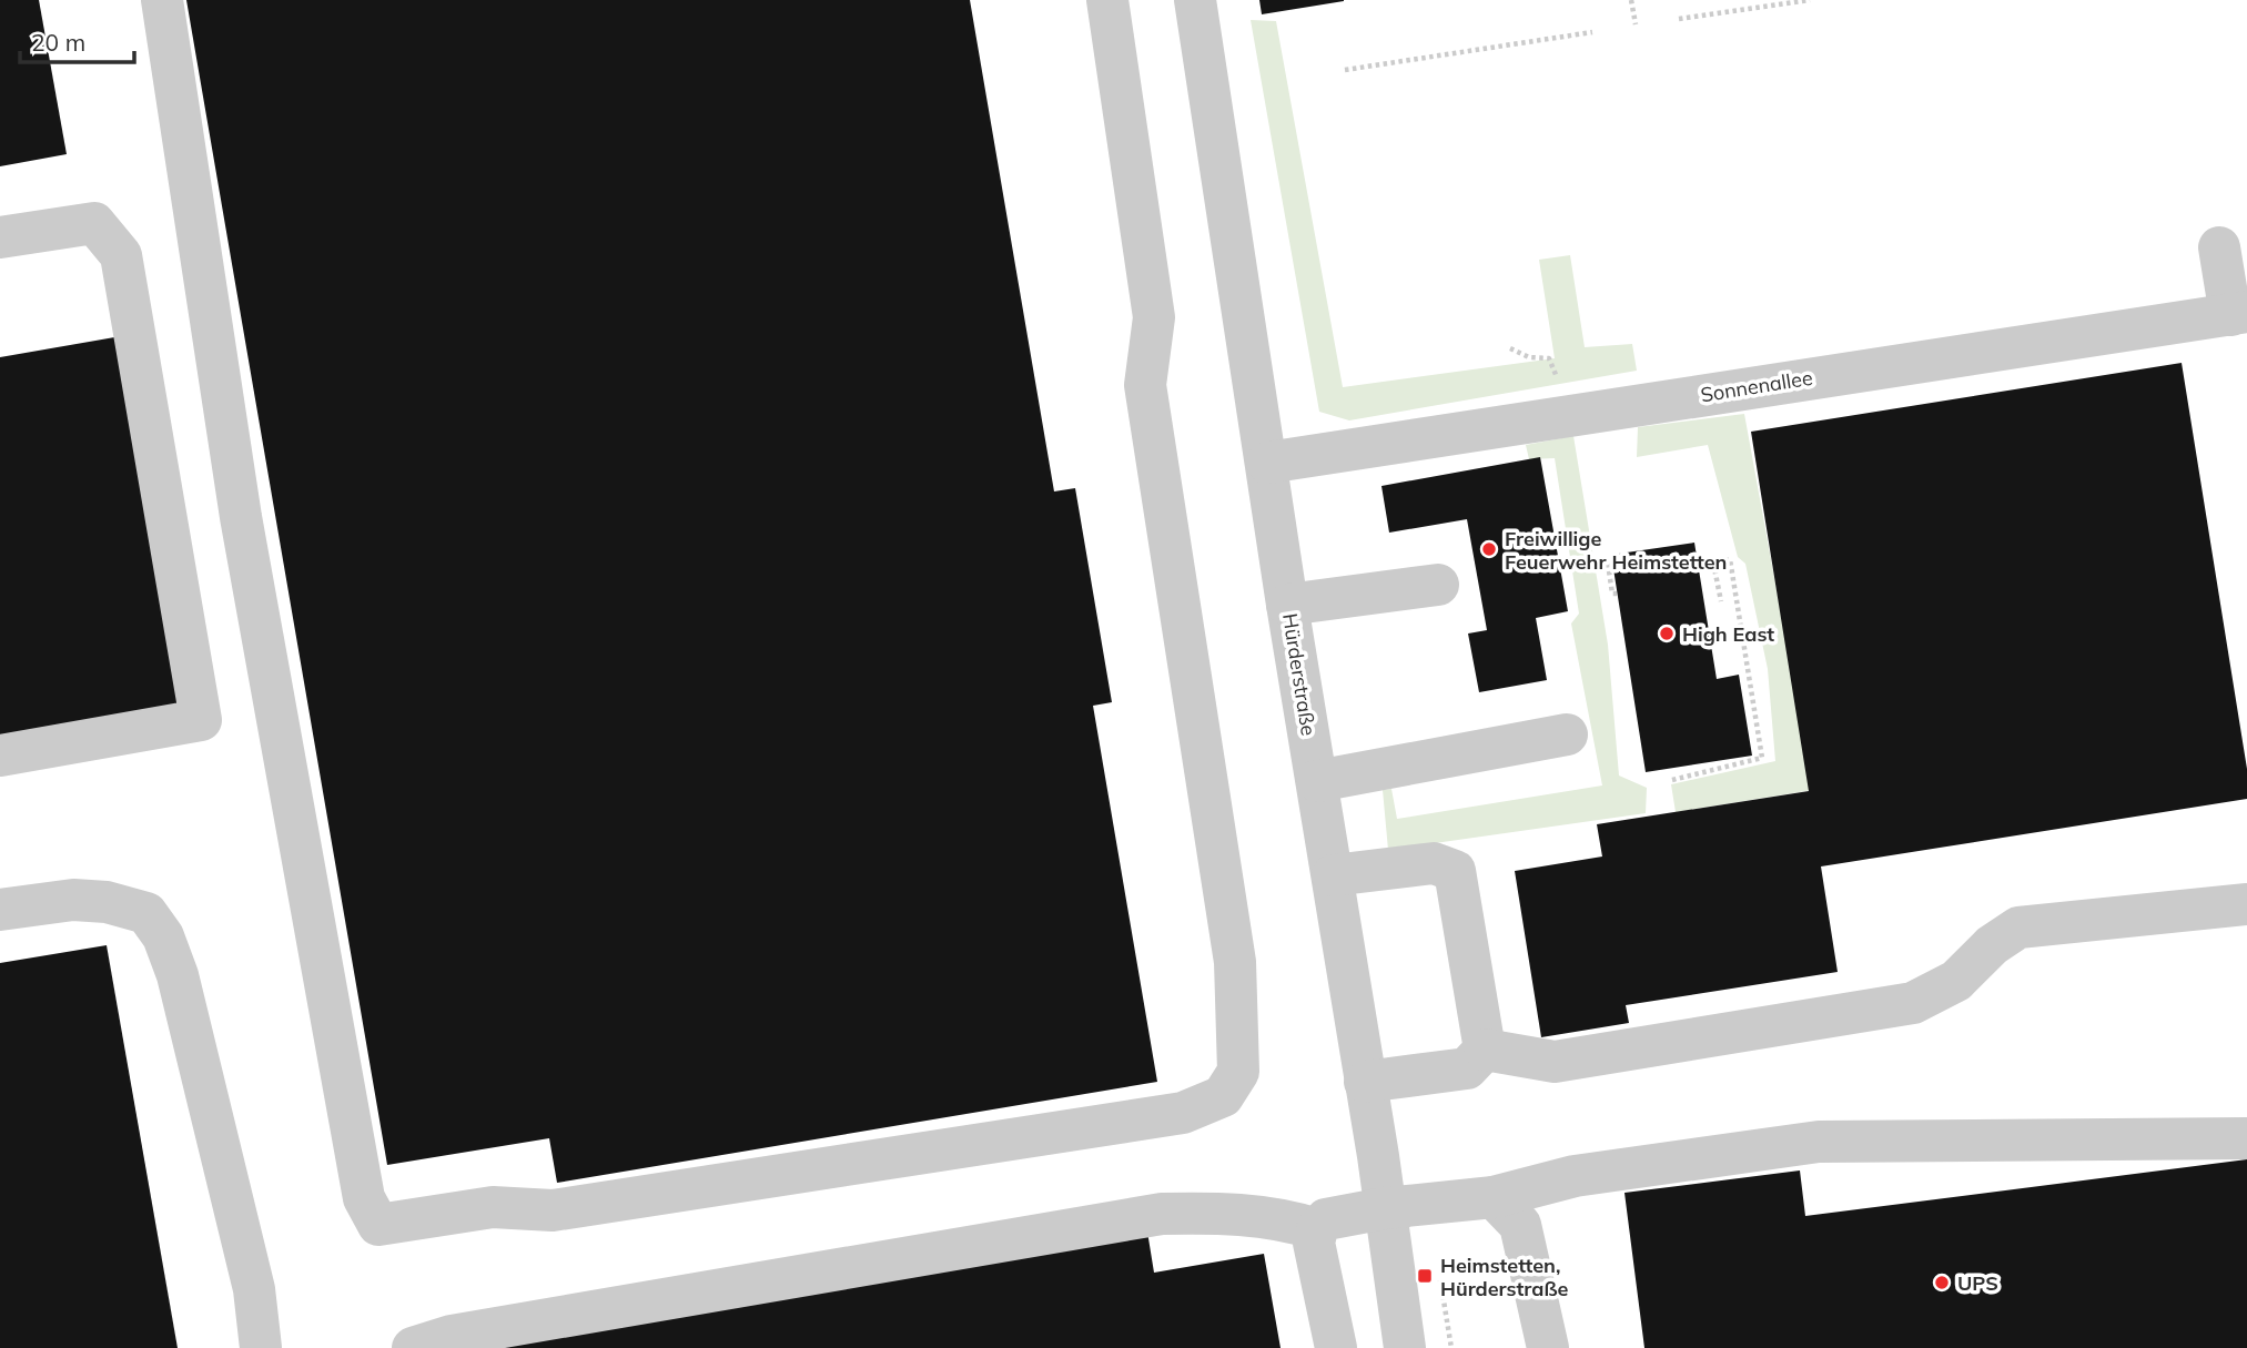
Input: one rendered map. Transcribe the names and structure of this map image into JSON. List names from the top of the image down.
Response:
{
  "streets": {
    "street": ["Sonnenallee", "Hürderstraße"]
  },
  "crossings": [
    ["Sonnenallee", "Hürderstraße"]
  ],
  "places": {
    "other": ["Freiwillige Feuerwehr Heimstetten", "High East", "UPS"],
    "transit": ["Heimstetten, Hürderstraße"]
  },
  "scale_bar": "20 m"
}
